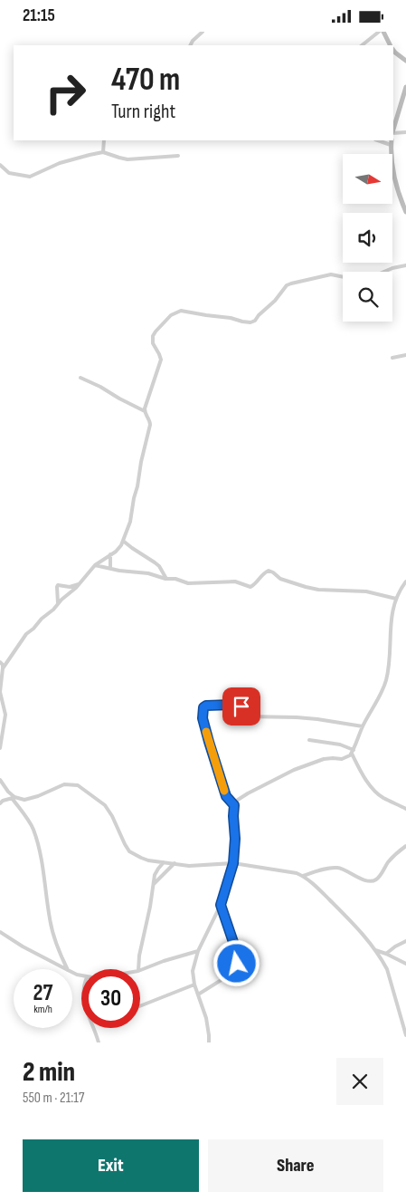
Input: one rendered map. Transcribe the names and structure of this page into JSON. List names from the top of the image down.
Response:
{
  "north": "right",
  "page": {
    "status": "21:15",
    "turn": ["470 m", "Turn right"],
    "speed": "27 km/h",
    "limit": "30",
    "heading": ["2 min", "550 m · 21:17"],
    "buttons": ["Exit", "Share"]
  }
}
